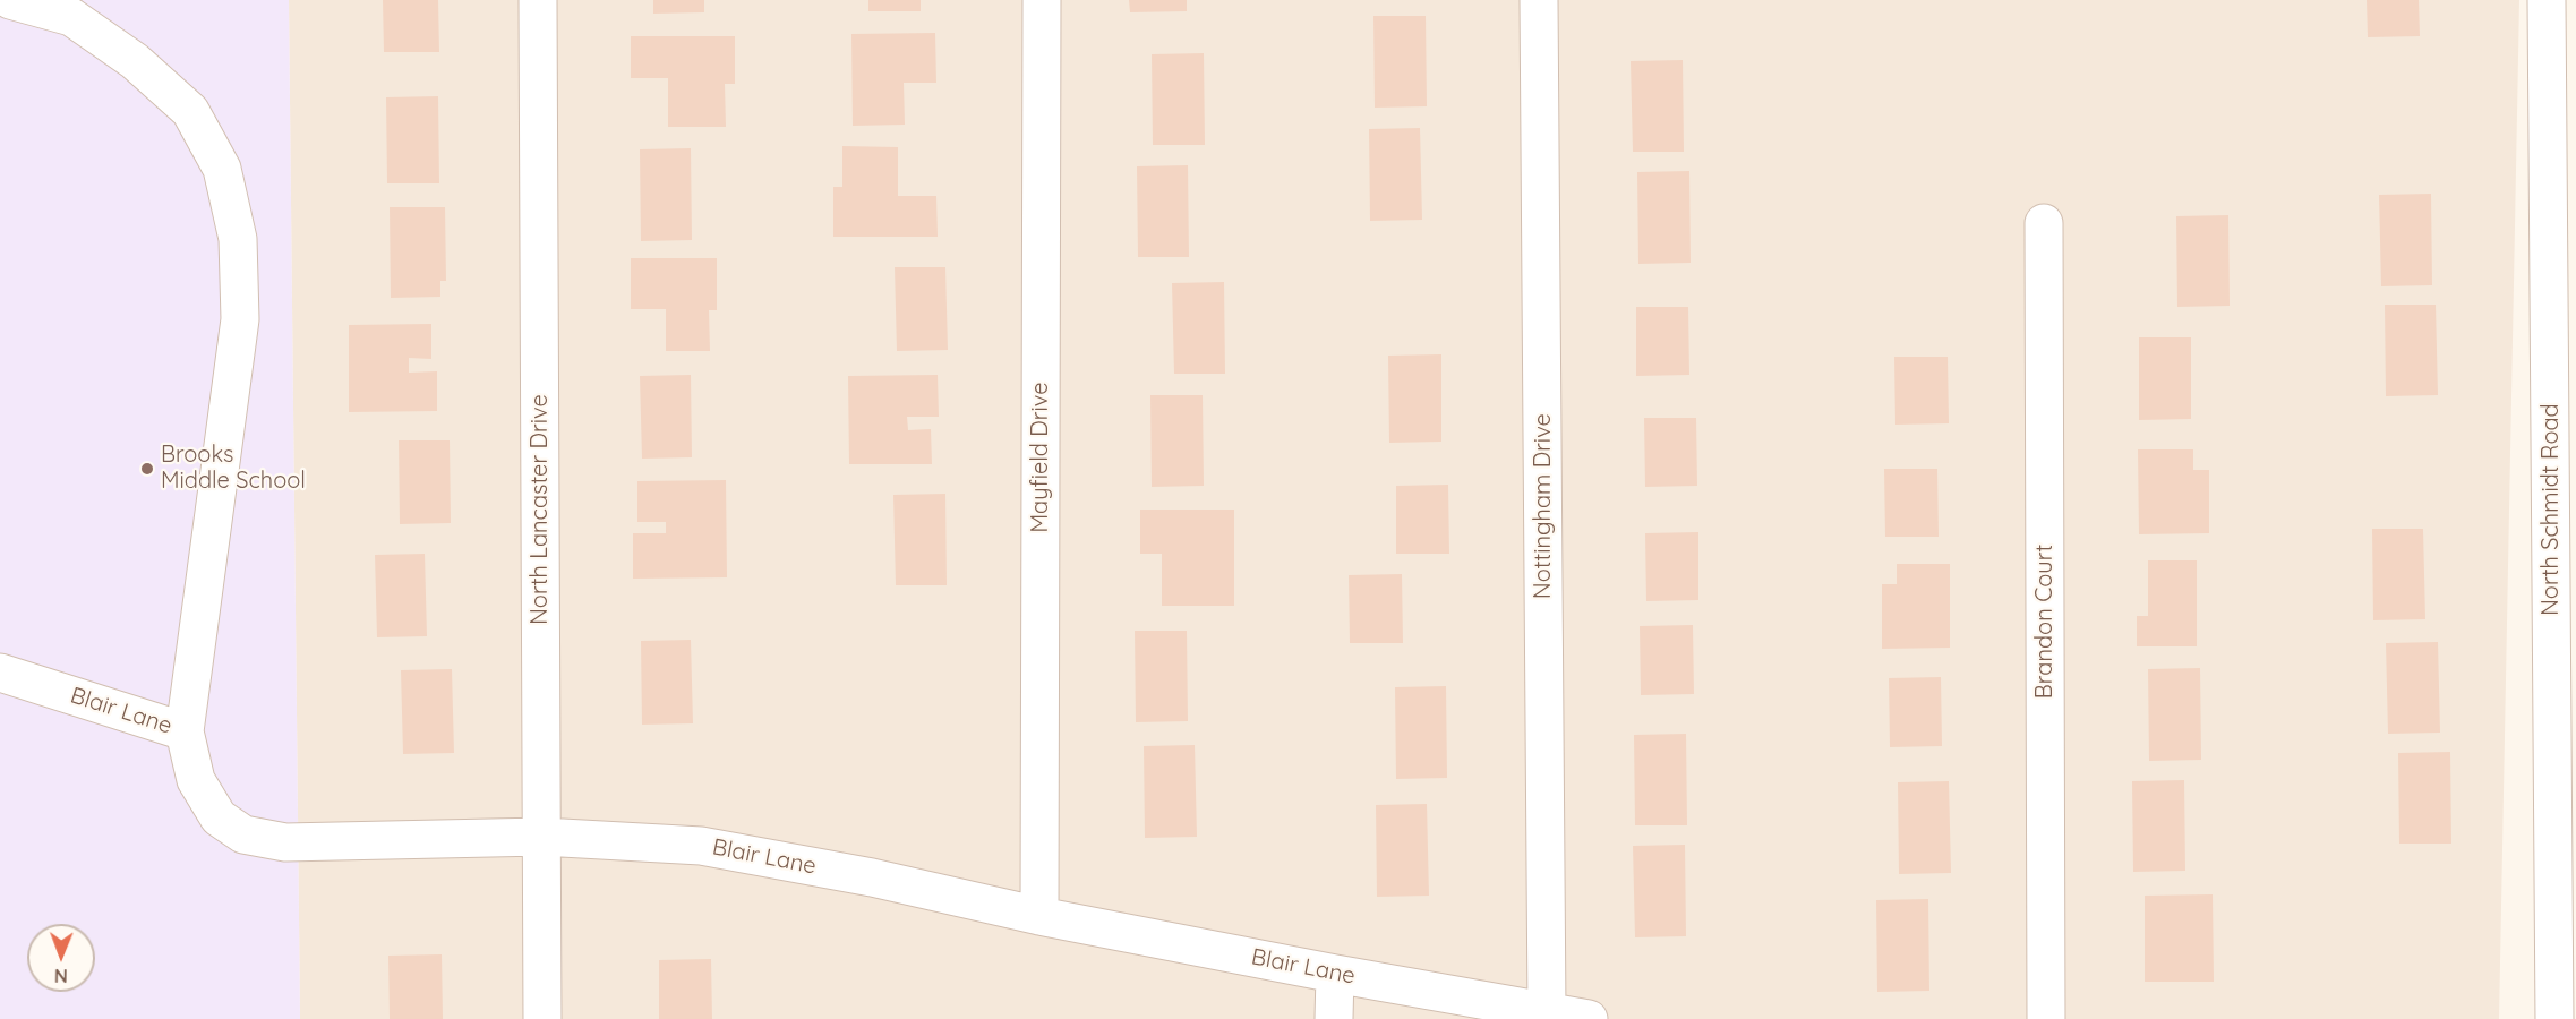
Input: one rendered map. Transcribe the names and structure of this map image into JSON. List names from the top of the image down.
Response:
{
  "streets": {
    "street": [
      "Mayfield Drive",
      "Nottingham Drive",
      "North Lancaster Drive",
      "North Schmidt Road",
      "Brandon Court",
      "Blair Lane"
    ]
  },
  "crossings": [
    ["Mayfield Drive", "Blair Lane"],
    ["Nottingham Drive", "Blair Lane"],
    ["North Lancaster Drive", "Blair Lane"]
  ],
  "places": ["Brooks Middle School"],
  "north": "bottom"
}
